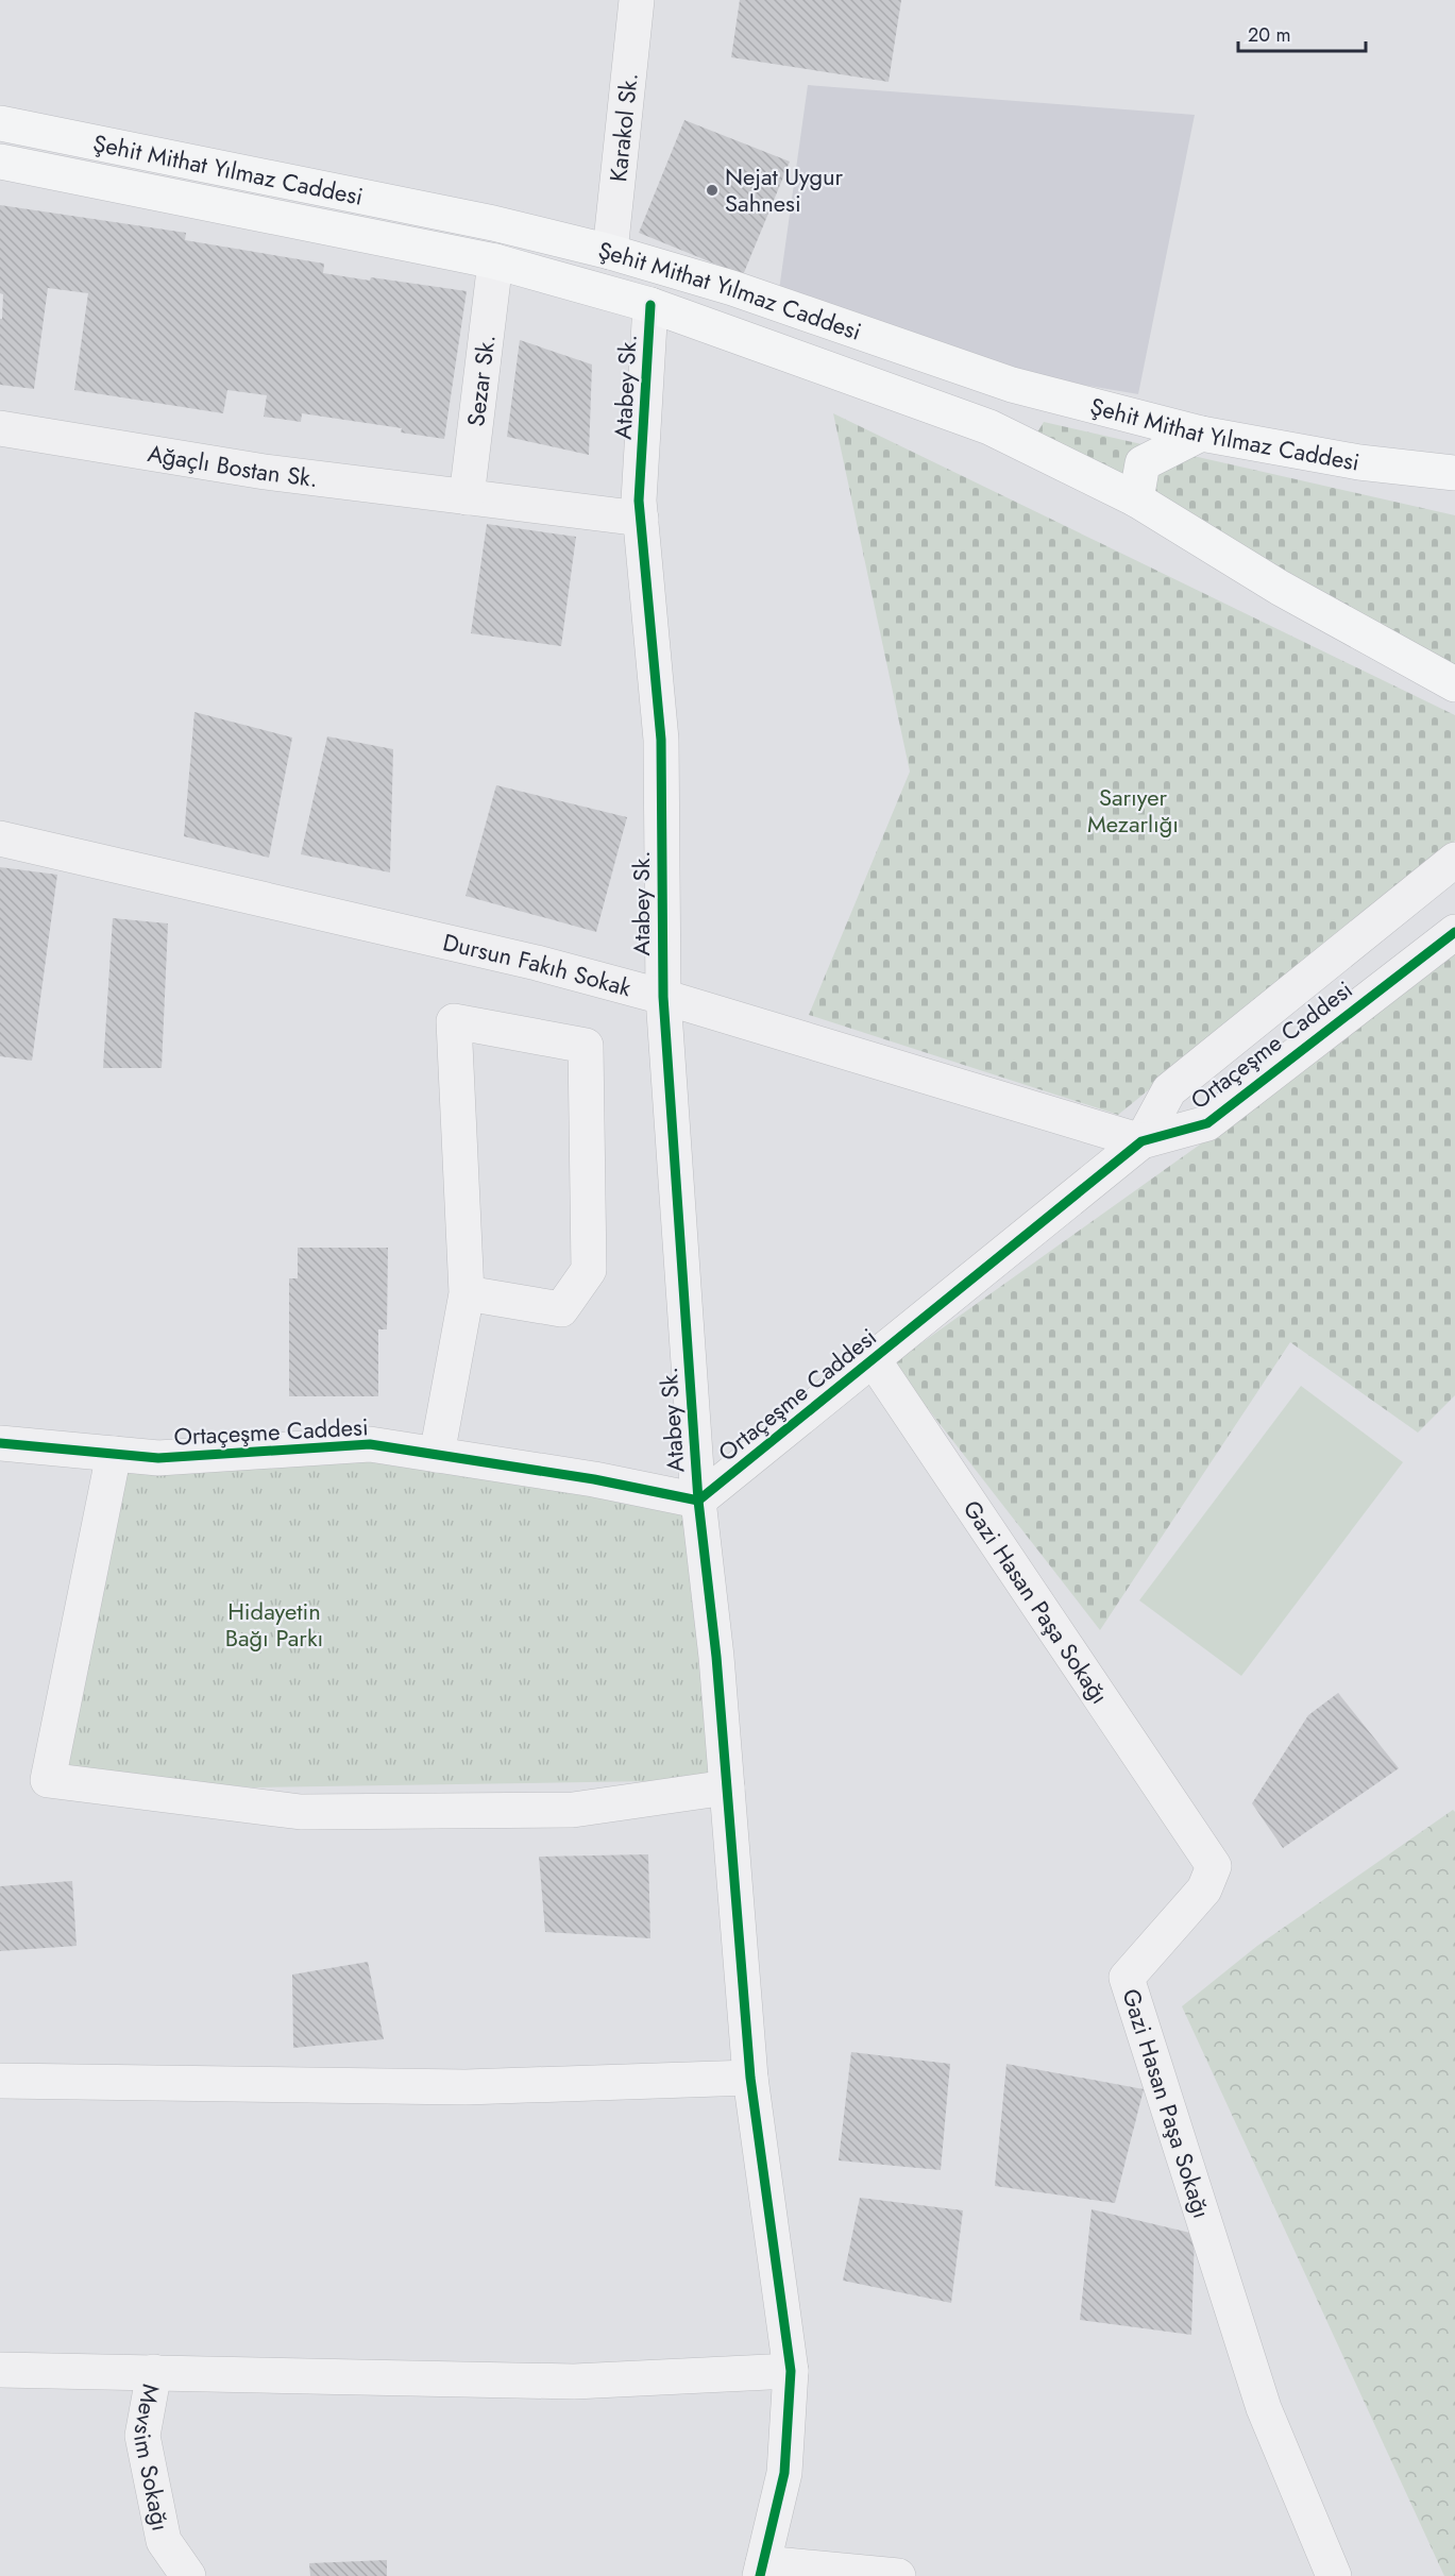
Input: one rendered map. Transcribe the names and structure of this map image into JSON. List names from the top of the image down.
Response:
{
  "streets": {
    "main road": ["Şehit Mithat Yılmaz Caddesi"],
    "street": [
      "Karakol Sk.",
      "Sezar Sk.",
      "Atabey Sk.",
      "Ağaçlı Bostan Sk.",
      "Dursun Fakıh Sokak",
      "Ortaçeşme Caddesi",
      "Gazi Hasan Paşa Sokağı",
      "Mevsim Sokağı"
    ]
  },
  "crossings": [
    ["Karakol Sk.", "Şehit Mithat Yılmaz Caddesi"],
    ["Şehit Mithat Yılmaz Caddesi", "Sezar Sk."],
    ["Şehit Mithat Yılmaz Caddesi", "Atabey Sk."],
    ["Sezar Sk.", "Ağaçlı Bostan Sk."],
    ["Atabey Sk.", "Ağaçlı Bostan Sk."],
    ["Atabey Sk.", "Dursun Fakıh Sokak"],
    ["Atabey Sk.", "Ortaçeşme Caddesi"],
    ["Dursun Fakıh Sokak", "Ortaçeşme Caddesi"],
    ["Ortaçeşme Caddesi", "Gazi Hasan Paşa Sokağı"]
  ],
  "parks": ["Sarıyer Mezarlığı", "Hidayetin Bağı Parkı"],
  "places": ["Nejat Uygur Sahnesi"],
  "scale_bar": "20 m"
}
